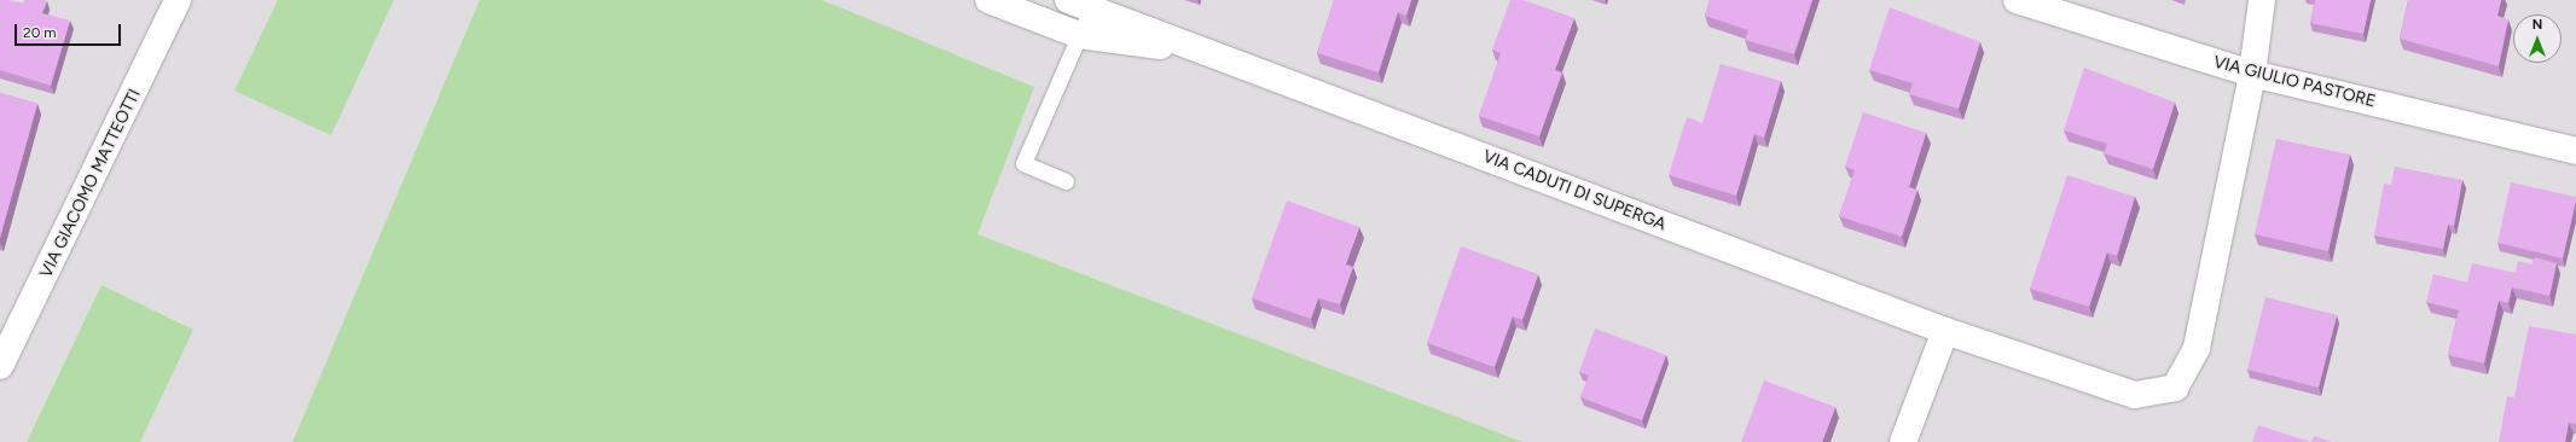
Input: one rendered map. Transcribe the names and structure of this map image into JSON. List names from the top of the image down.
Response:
{
  "streets": {
    "street": ["VIA GIULIO PASTORE", "VIA GIACOMO MATTEOTTI", "VIA CADUTI DI SUPERGA"]
  },
  "crossings": [
    ["VIA GIULIO PASTORE", "VIA CADUTI DI SUPERGA"]
  ],
  "scale_bar": "20 m",
  "north": "top"
}
